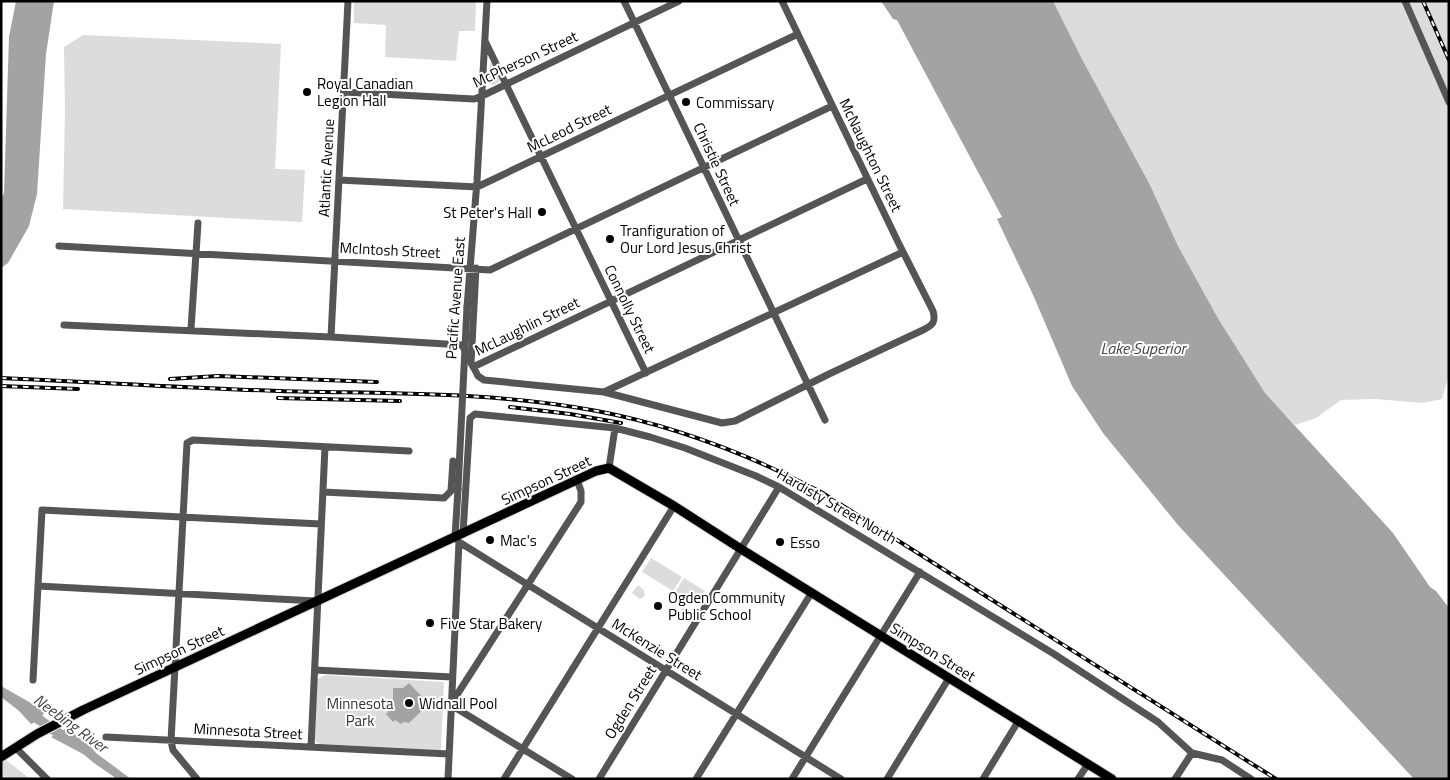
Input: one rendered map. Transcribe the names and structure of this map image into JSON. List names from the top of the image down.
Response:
{
  "streets": {
    "main road": ["Simpson Street"],
    "street": [
      "McPherson Street",
      "McLeod Street",
      "McNaughton Street",
      "Christie Street",
      "Atlantic Avenue",
      "McIntosh Street",
      "Pacific Avenue East",
      "Connolly Street",
      "McLaughlin Street",
      "Hardisty Street North",
      "McKenzie Street",
      "Ogden Street",
      "Minnesota Street"
    ]
  },
  "crossings": [
    ["McPherson Street", "Christie Street"],
    ["McPherson Street", "Atlantic Avenue"],
    ["McPherson Street", "Pacific Avenue East"],
    ["McPherson Street", "Connolly Street"],
    ["McLeod Street", "McNaughton Street"],
    ["McLeod Street", "Christie Street"],
    ["McLeod Street", "Atlantic Avenue"],
    ["McLeod Street", "Pacific Avenue East"],
    ["McLeod Street", "Connolly Street"],
    ["McNaughton Street", "Christie Street"],
    ["McNaughton Street", "McIntosh Street"],
    ["McNaughton Street", "McLaughlin Street"],
    ["Christie Street", "McIntosh Street"],
    ["Christie Street", "McLaughlin Street"],
    ["Atlantic Avenue", "McIntosh Street"],
    ["Atlantic Avenue", "McLaughlin Street"],
    ["McIntosh Street", "Pacific Avenue East"],
    ["McIntosh Street", "Connolly Street"],
    ["Pacific Avenue East", "Connolly Street"],
    ["Pacific Avenue East", "Simpson Street"],
    ["Pacific Avenue East", "Hardisty Street North"],
    ["Pacific Avenue East", "McKenzie Street"],
    ["Connolly Street", "McLaughlin Street"],
    ["Simpson Street", "Hardisty Street North"],
    ["Simpson Street", "McKenzie Street"],
    ["Simpson Street", "Ogden Street"],
    ["Hardisty Street North", "McKenzie Street"],
    ["Hardisty Street North", "Ogden Street"],
    ["McKenzie Street", "Ogden Street"]
  ],
  "water": ["Lake Superior", "Neebing River"],
  "parks": ["Minnesota Park"],
  "places": [
    "Royal Canadian Legion Hall",
    "Commissary",
    "St Peter's Hall",
    "Tranfiguration of Our Lord Jesus Christ",
    "Mac's",
    "Esso",
    "Ogden Community Public School",
    "Five Star Bakery",
    "Widnall Pool"
  ]
}
